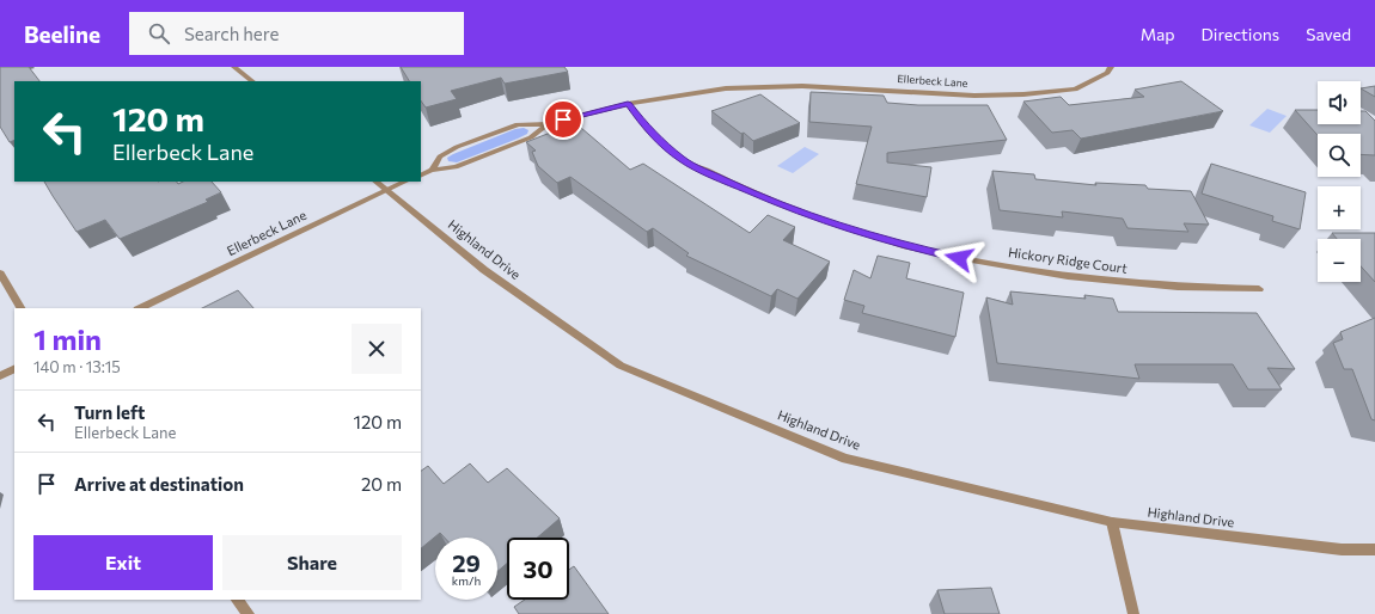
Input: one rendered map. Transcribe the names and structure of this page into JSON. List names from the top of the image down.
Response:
{
  "streets": {
    "street": ["Ellerbeck Lane", "Highland Drive", "Hickory Ridge Court"]
  },
  "crossings": [
    ["Ellerbeck Lane", "Highland Drive"],
    ["Ellerbeck Lane", "Hickory Ridge Court"]
  ],
  "page": {
    "header": "Beeline",
    "search": "Search here",
    "nav": ["Map", "Directions", "Saved"],
    "map_buttons": ["+", "−"],
    "turn": ["120 m", "Ellerbeck Lane"],
    "heading": ["1 min", "140 m · 13:15"],
    "list": [
      {
        "name": "Turn left",
        "note": "Ellerbeck Lane",
        "value": "120 m"
      },
      {
        "name": "Arrive at destination",
        "value": "20 m"
      }
    ],
    "buttons": ["Exit", "Share"],
    "speed": "29 km/h",
    "limit": "30"
  }
}
